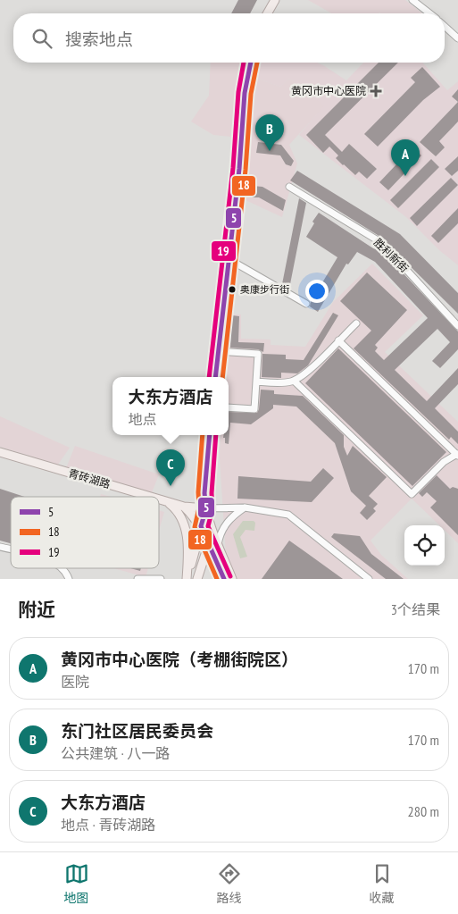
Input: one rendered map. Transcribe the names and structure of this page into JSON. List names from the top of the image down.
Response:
{
  "streets": {
    "main road": ["青砖湖路"],
    "street": ["胜利新街"]
  },
  "places": {
    "health": ["黄冈市中心医院"],
    "other": ["奥康步行街"]
  },
  "lines": ["transit line 5", "transit line 18", "transit line 19"],
  "legend": ["5", "18", "19"],
  "page": {
    "search": "搜索地点",
    "pins": ["B", "A", "C"],
    "popup": ["大东方酒店", "地点"],
    "heading": ["附近", "3个结果"],
    "list": [
      {
        "mark": "A",
        "name": "黄冈市中心医院（考棚街院区）",
        "note": "医院",
        "value": "170 m"
      },
      {
        "mark": "B",
        "name": "东门社区居民委员会",
        "note": "公共建筑 · 八一路",
        "value": "170 m"
      },
      {
        "mark": "C",
        "name": "大东方酒店",
        "note": "地点 · 青砖湖路",
        "value": "280 m"
      }
    ],
    "nav": ["地图", "路线", "收藏"]
  }
}
